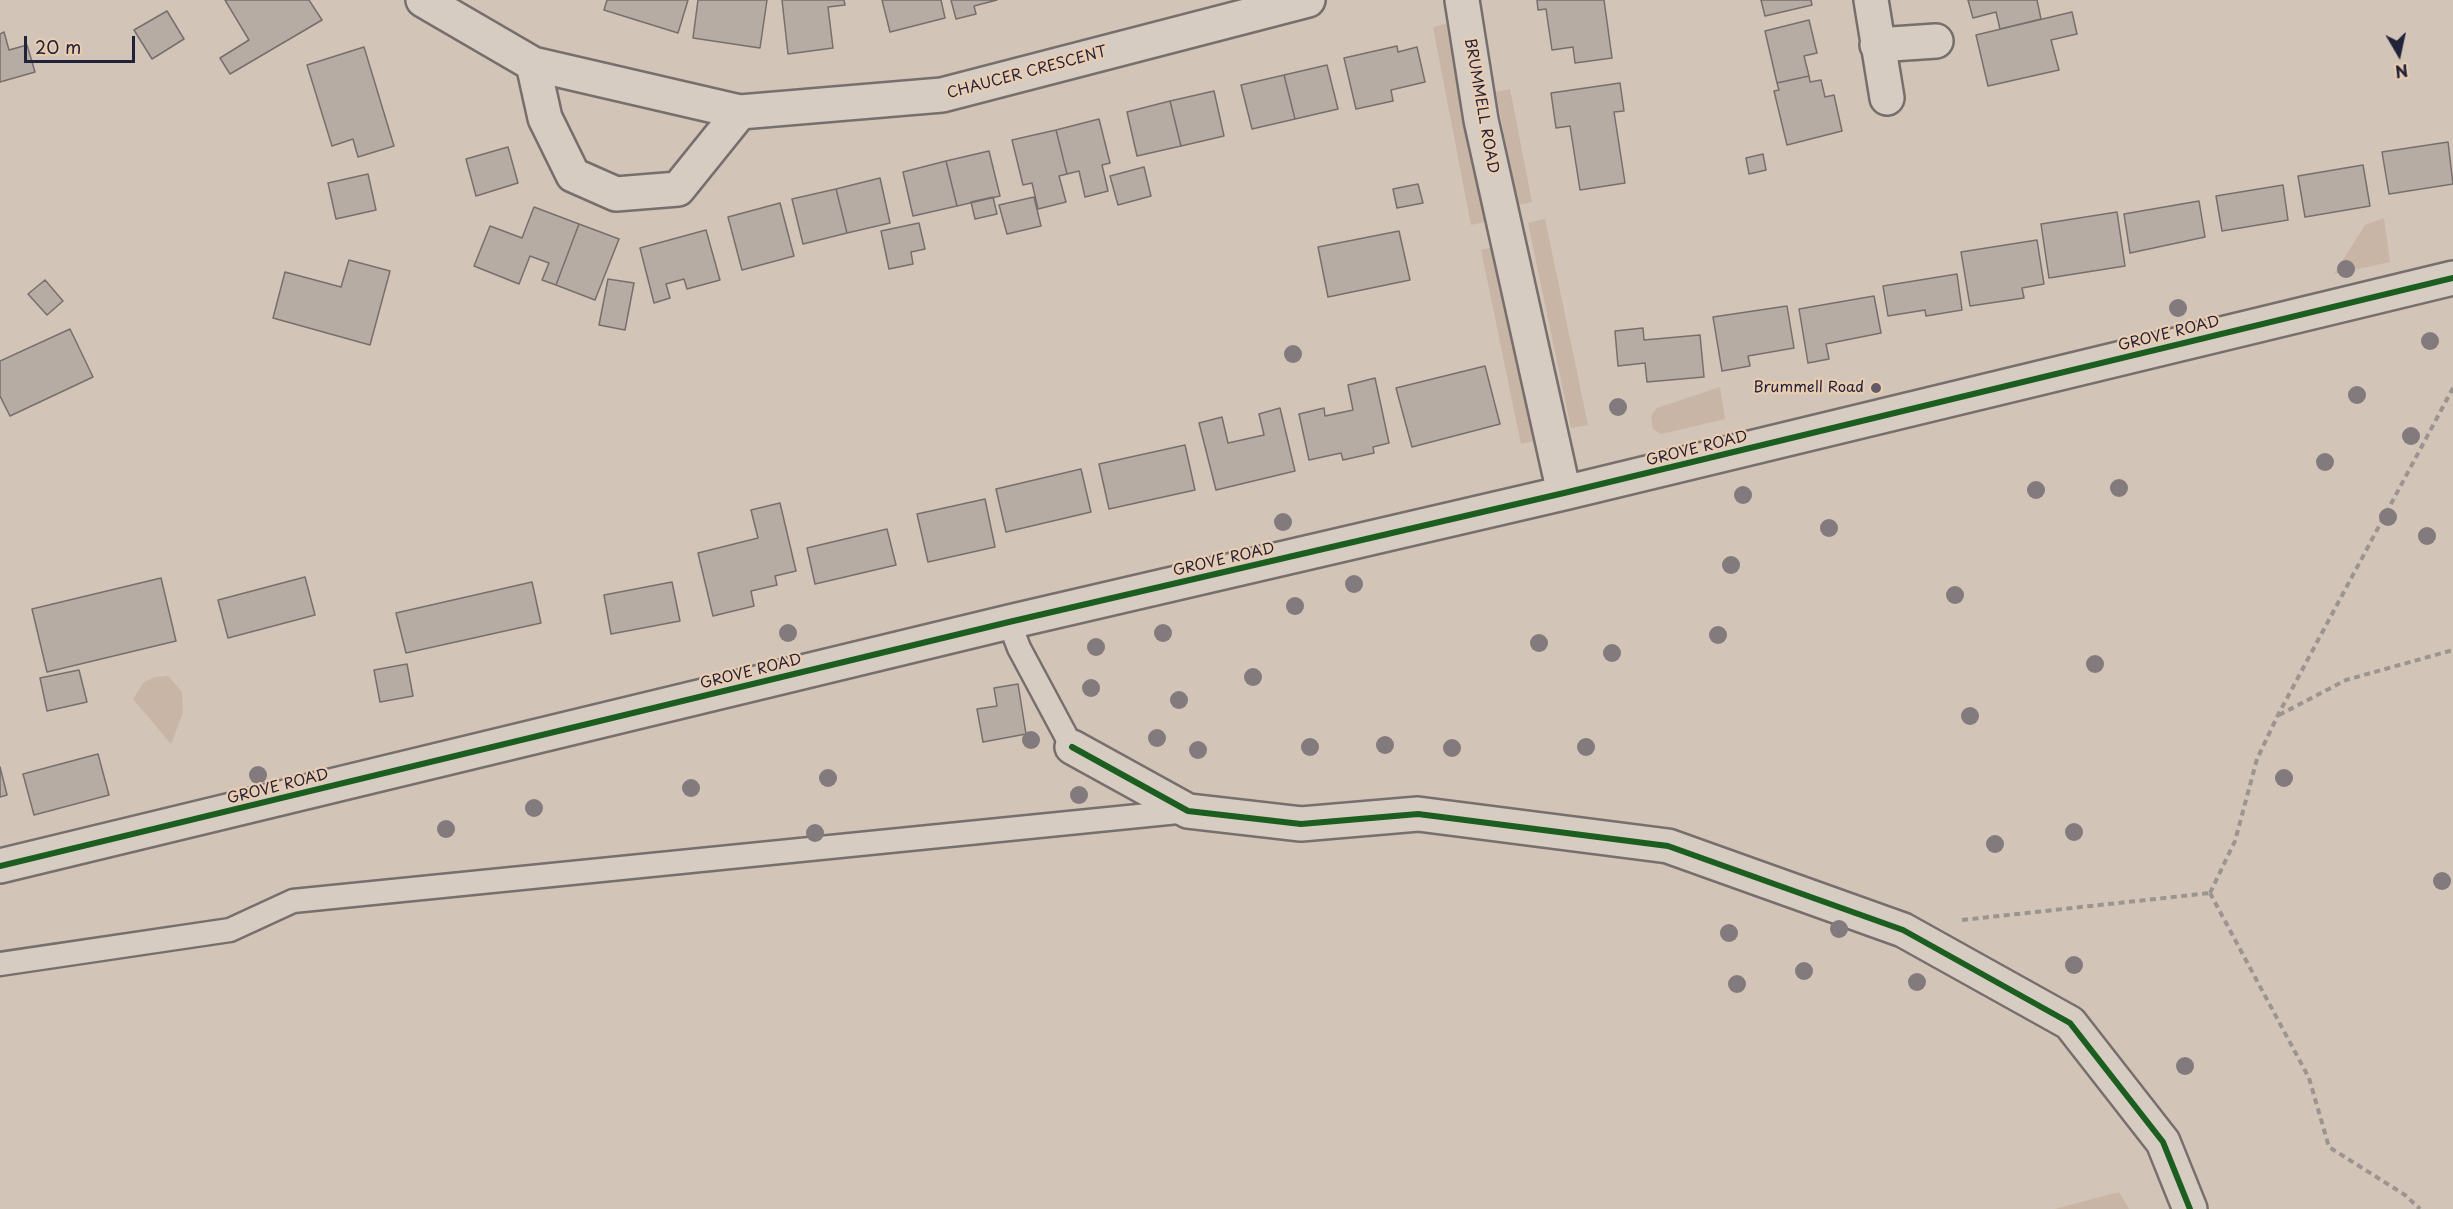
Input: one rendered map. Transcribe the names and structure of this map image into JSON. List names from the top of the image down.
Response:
{
  "streets": {
    "street": ["CHAUCER CRESCENT", "BRUMMELL ROAD", "GROVE ROAD"]
  },
  "crossings": [
    ["BRUMMELL ROAD", "GROVE ROAD"]
  ],
  "places": ["Brummell Road"],
  "scale_bar": "20 m",
  "north": "bottom"
}
